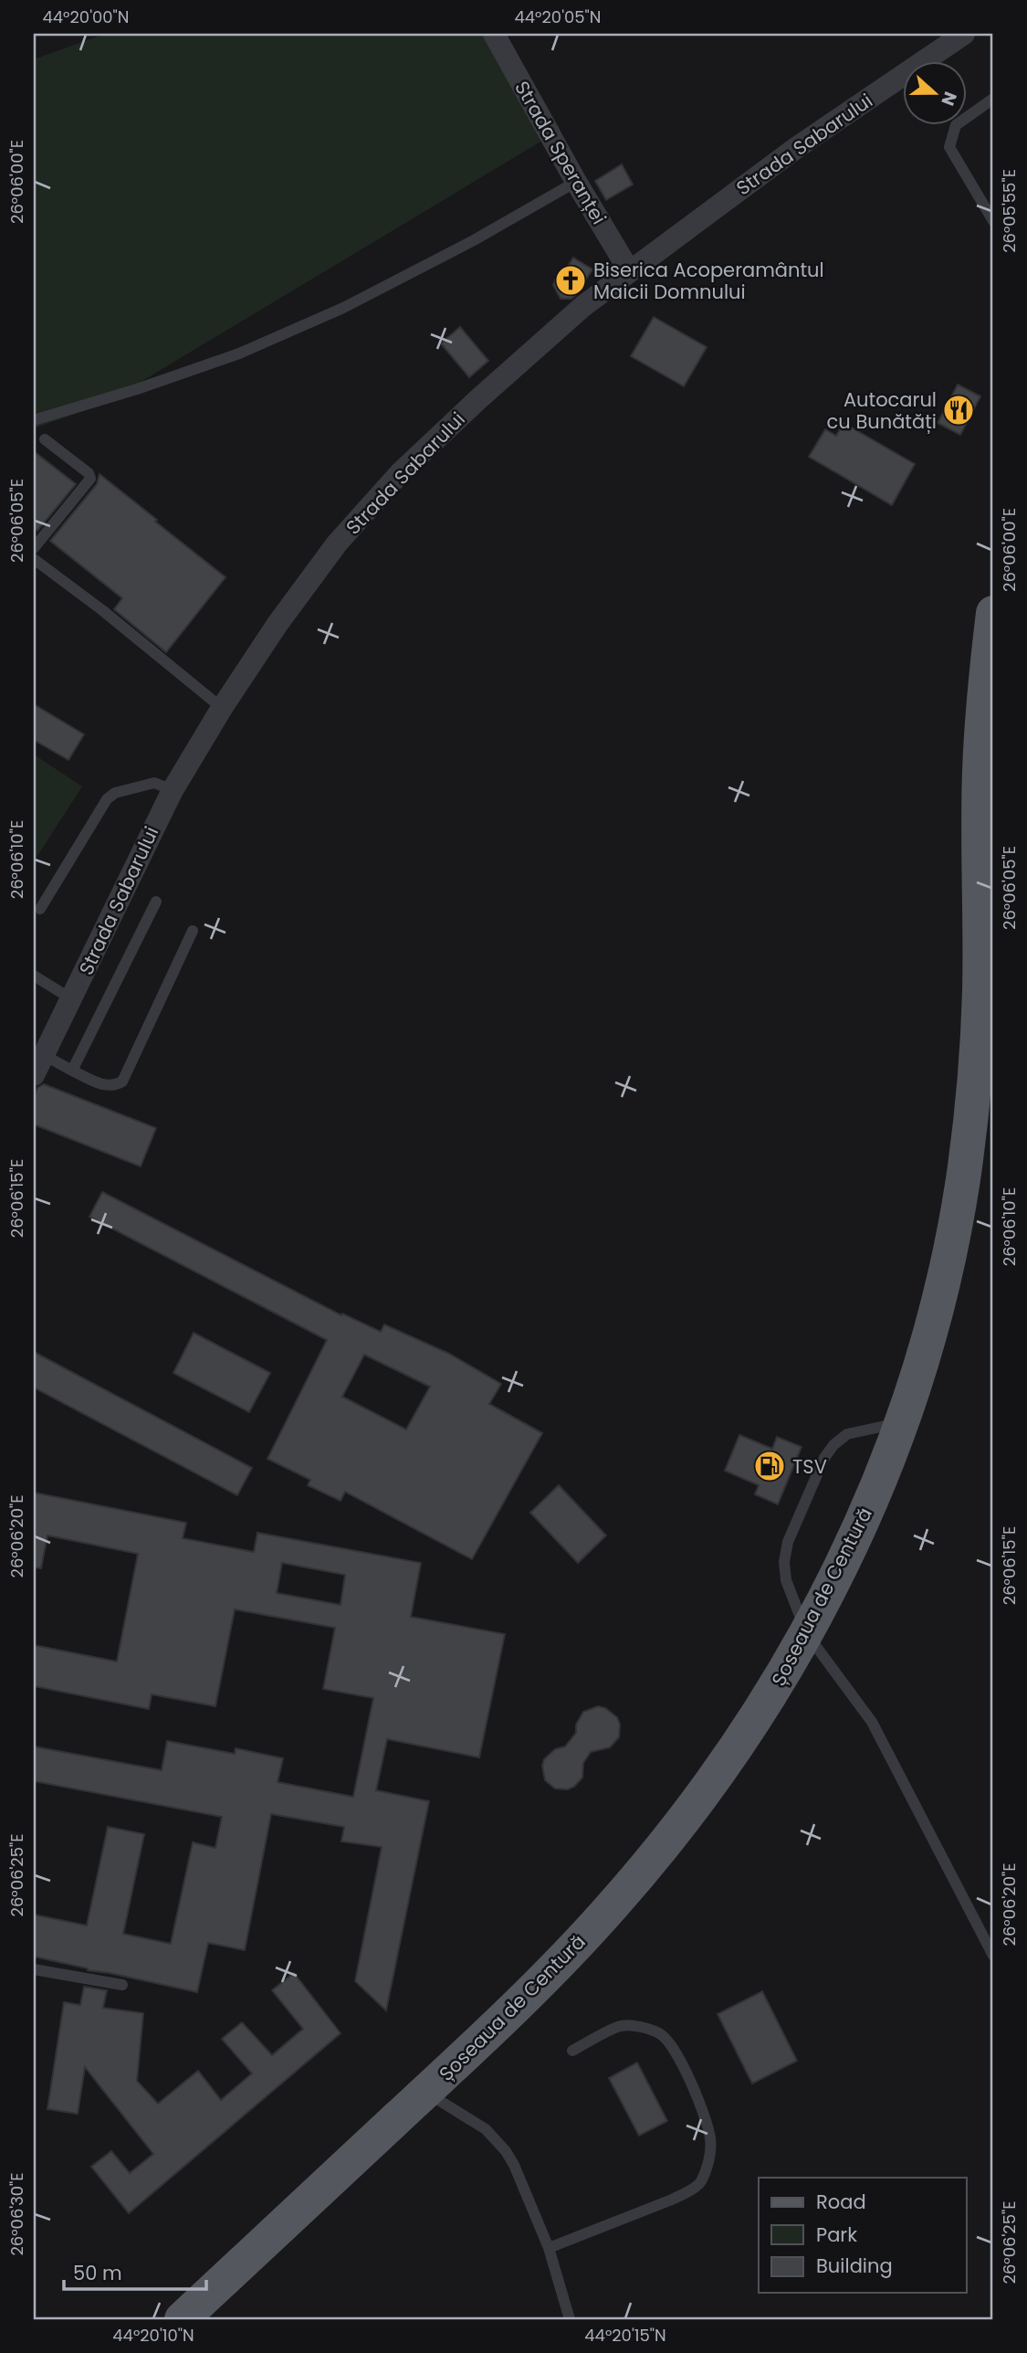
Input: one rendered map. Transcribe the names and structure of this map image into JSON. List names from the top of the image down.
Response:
{
  "streets": {
    "main road": ["Șoseaua de Centură"],
    "street": ["Strada Sabarului", "Strada Speranței"]
  },
  "crossings": [
    ["Strada Sabarului", "Strada Speranței"]
  ],
  "places": {
    "church": ["Biserica Acoperamântul Maicii Domnului"],
    "restaurant": ["Autocarul cu Bunătăți"],
    "fuel station": ["TSV"]
  },
  "legend": ["Road", "Park", "Building"],
  "scale_bar": "50 m",
  "north": "right",
  "coordinates": [
    "44°20'00\"N",
    "44°20'05\"N",
    "26°06'00\"E",
    "26°05'55\"E",
    "26°06'05\"E",
    "26°06'10\"E",
    "26°06'15\"E",
    "26°06'20\"E",
    "26°06'25\"E",
    "26°06'30\"E",
    "44°20'10\"N",
    "44°20'15\"N"
  ]
}
